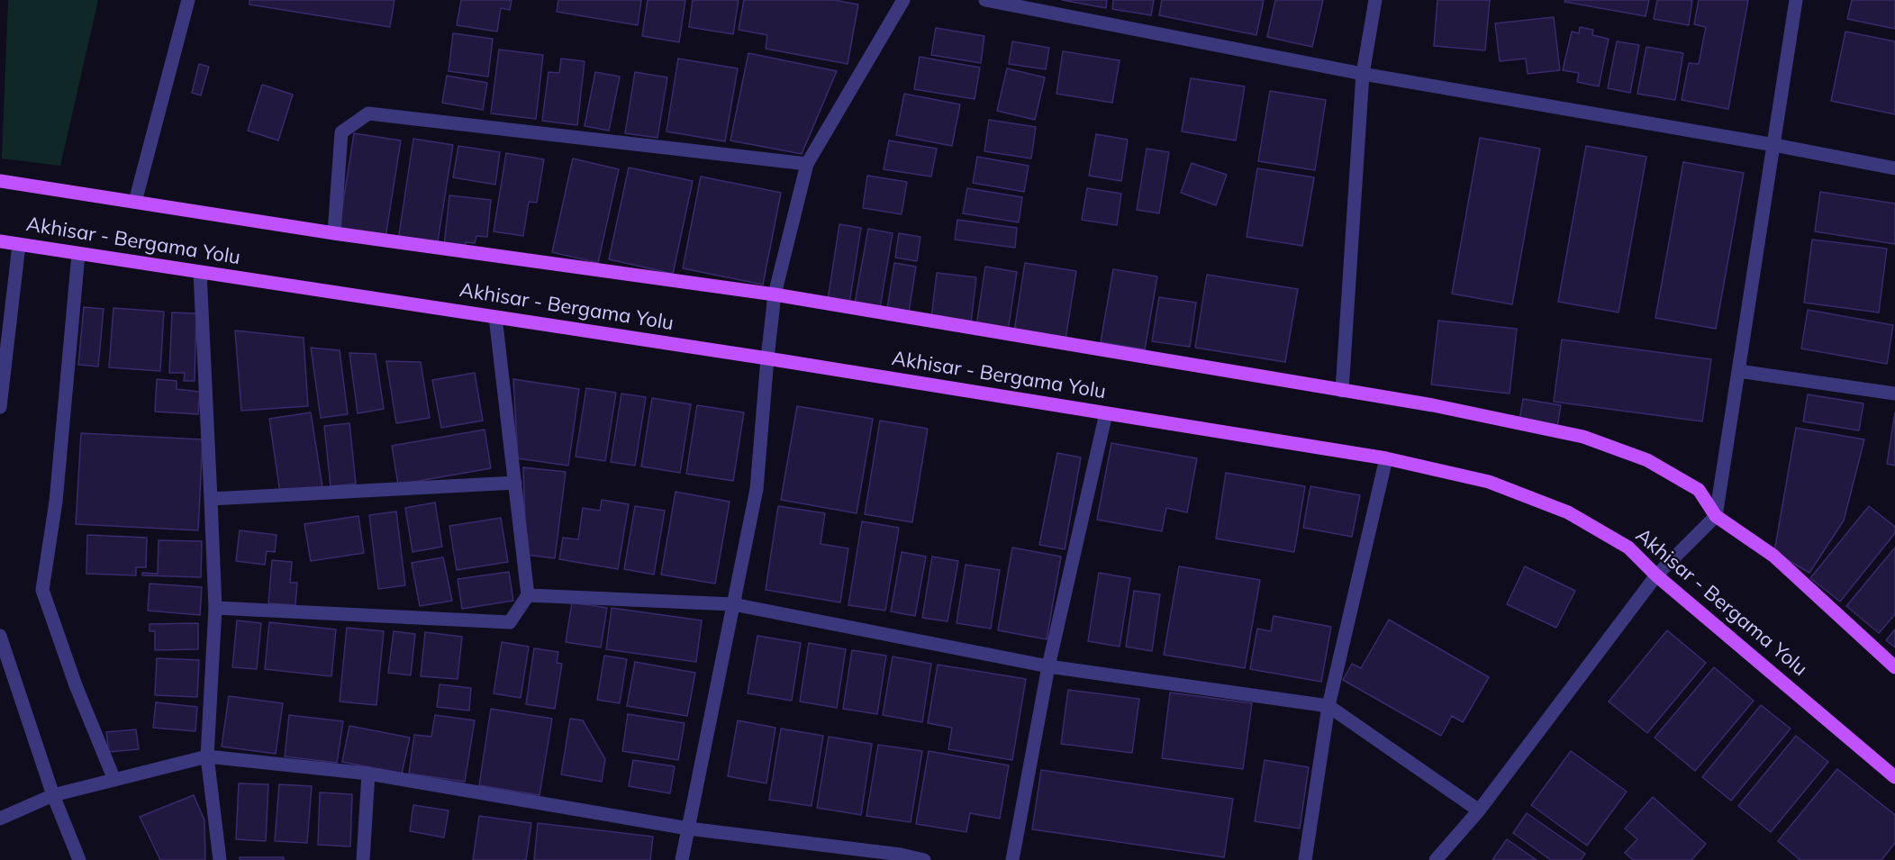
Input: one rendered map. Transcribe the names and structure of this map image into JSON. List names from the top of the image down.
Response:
{
  "streets": {
    "main road": ["Akhisar - Bergama Yolu"]
  }
}
